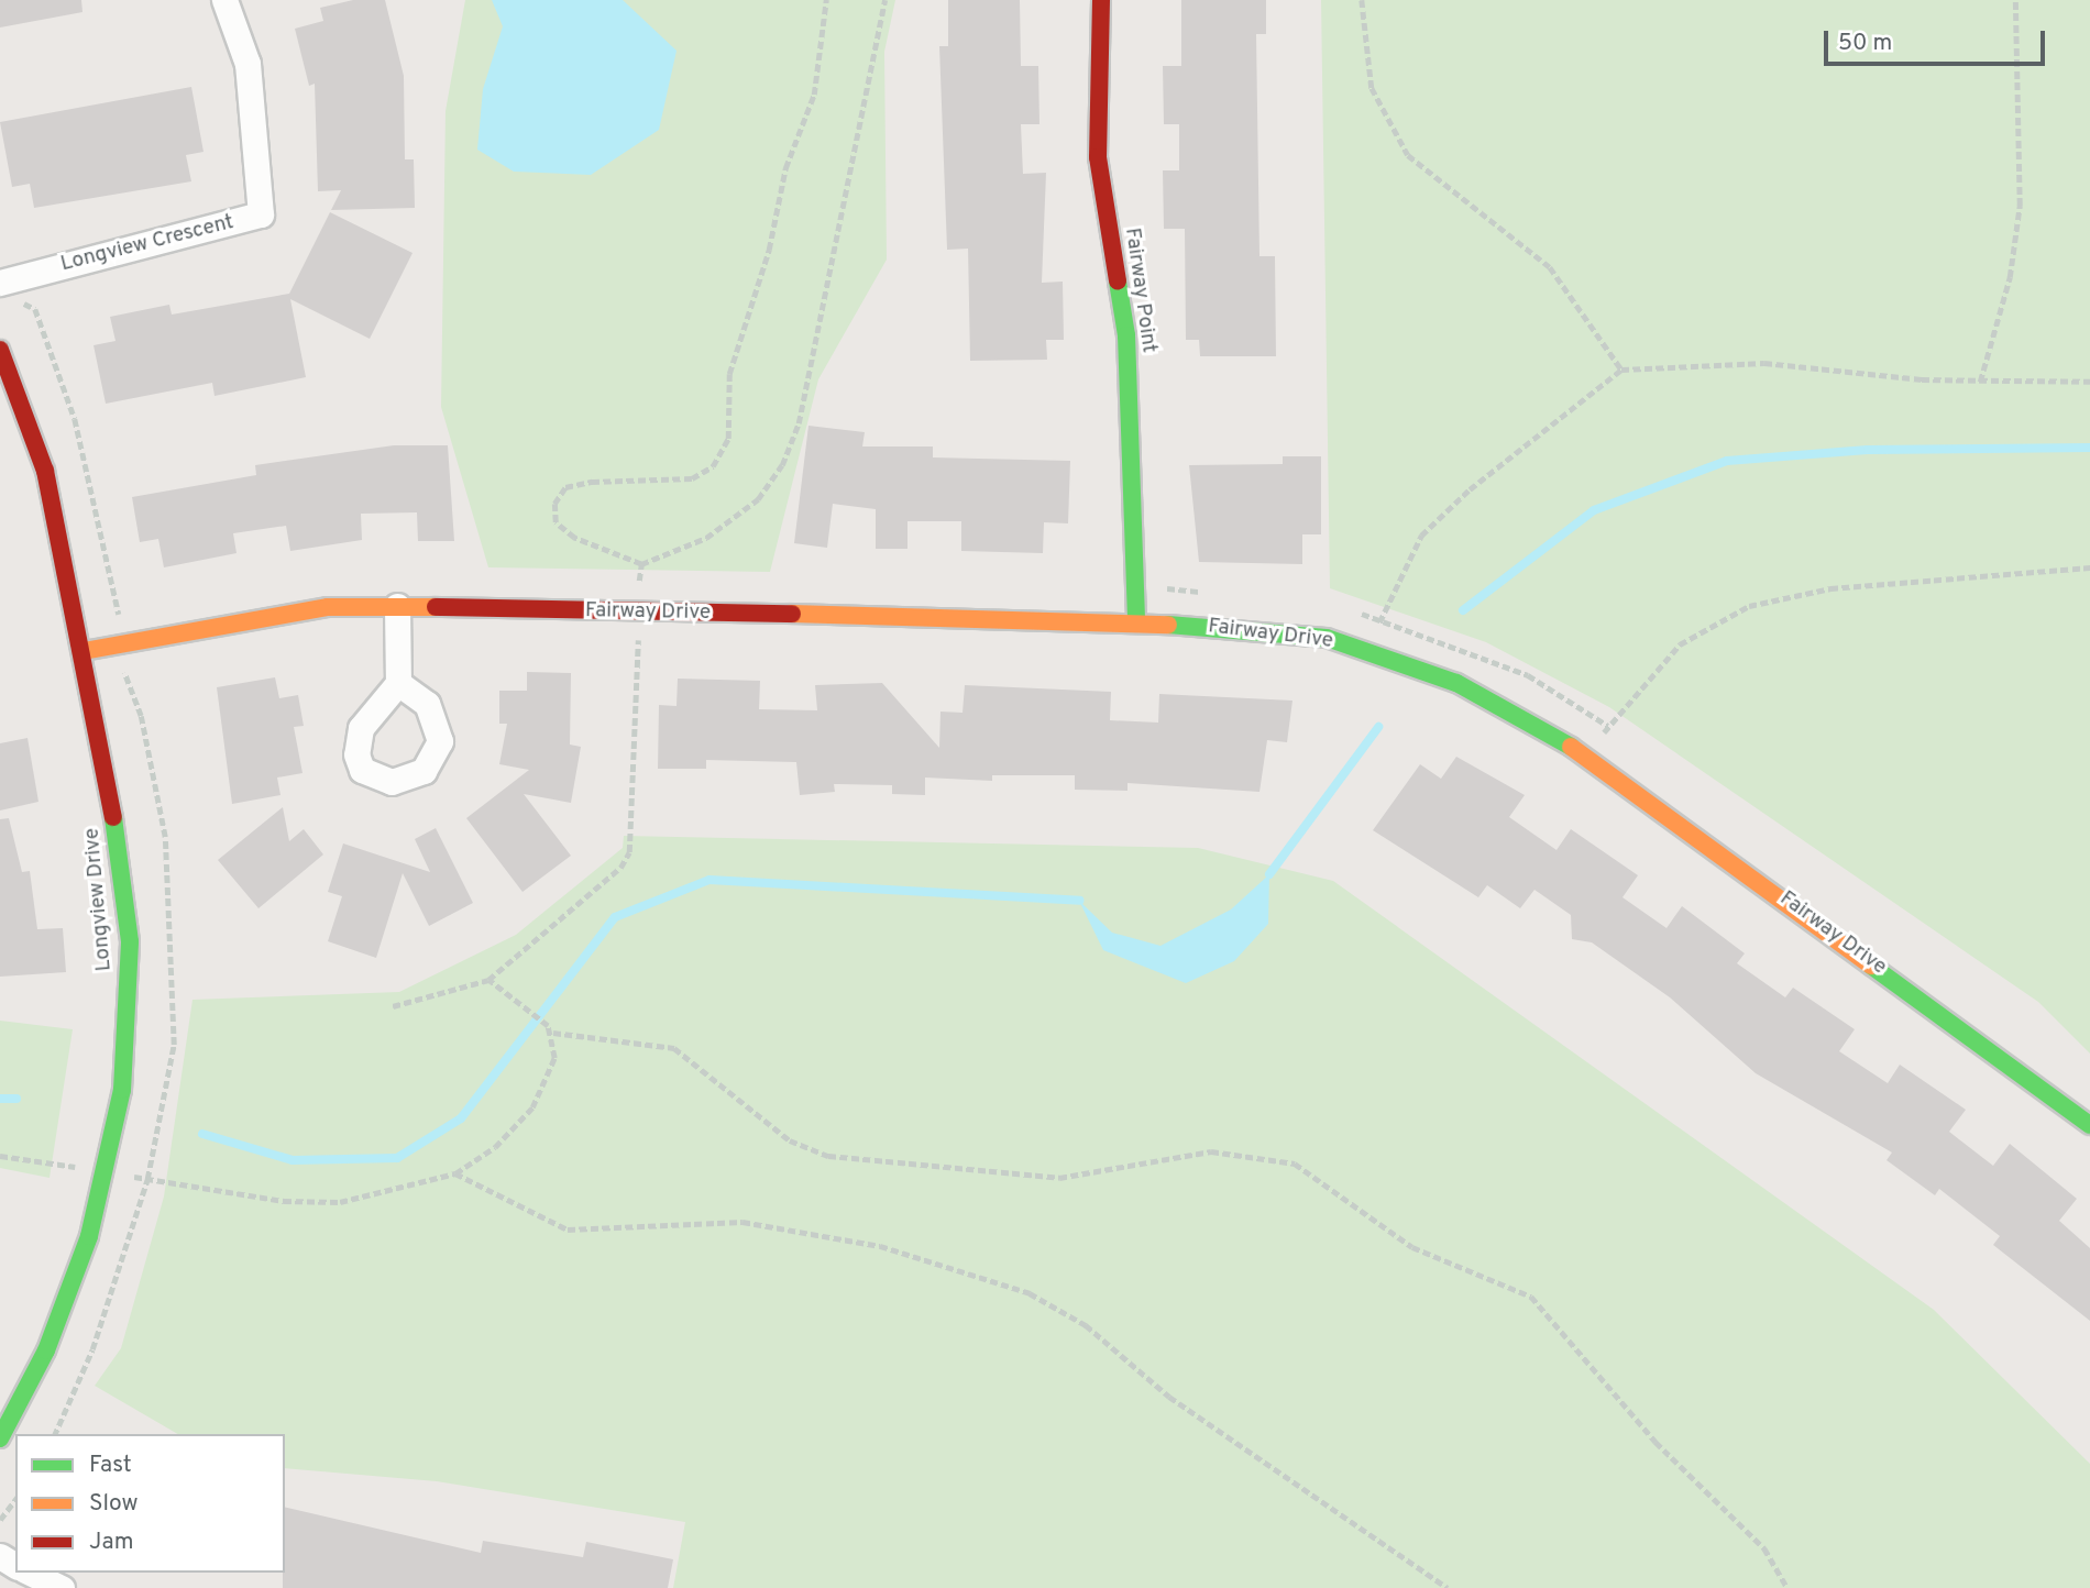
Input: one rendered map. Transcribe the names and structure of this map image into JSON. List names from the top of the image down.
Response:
{
  "streets": {
    "street": [
      "Longview Crescent",
      "Fairway Point",
      "Fairway Drive",
      "Longview Drive"
    ]
  },
  "crossings": [
    ["Fairway Point", "Fairway Drive"],
    ["Fairway Drive", "Longview Drive"]
  ],
  "legend": ["Fast", "Slow", "Jam"],
  "scale_bar": "50 m"
}
